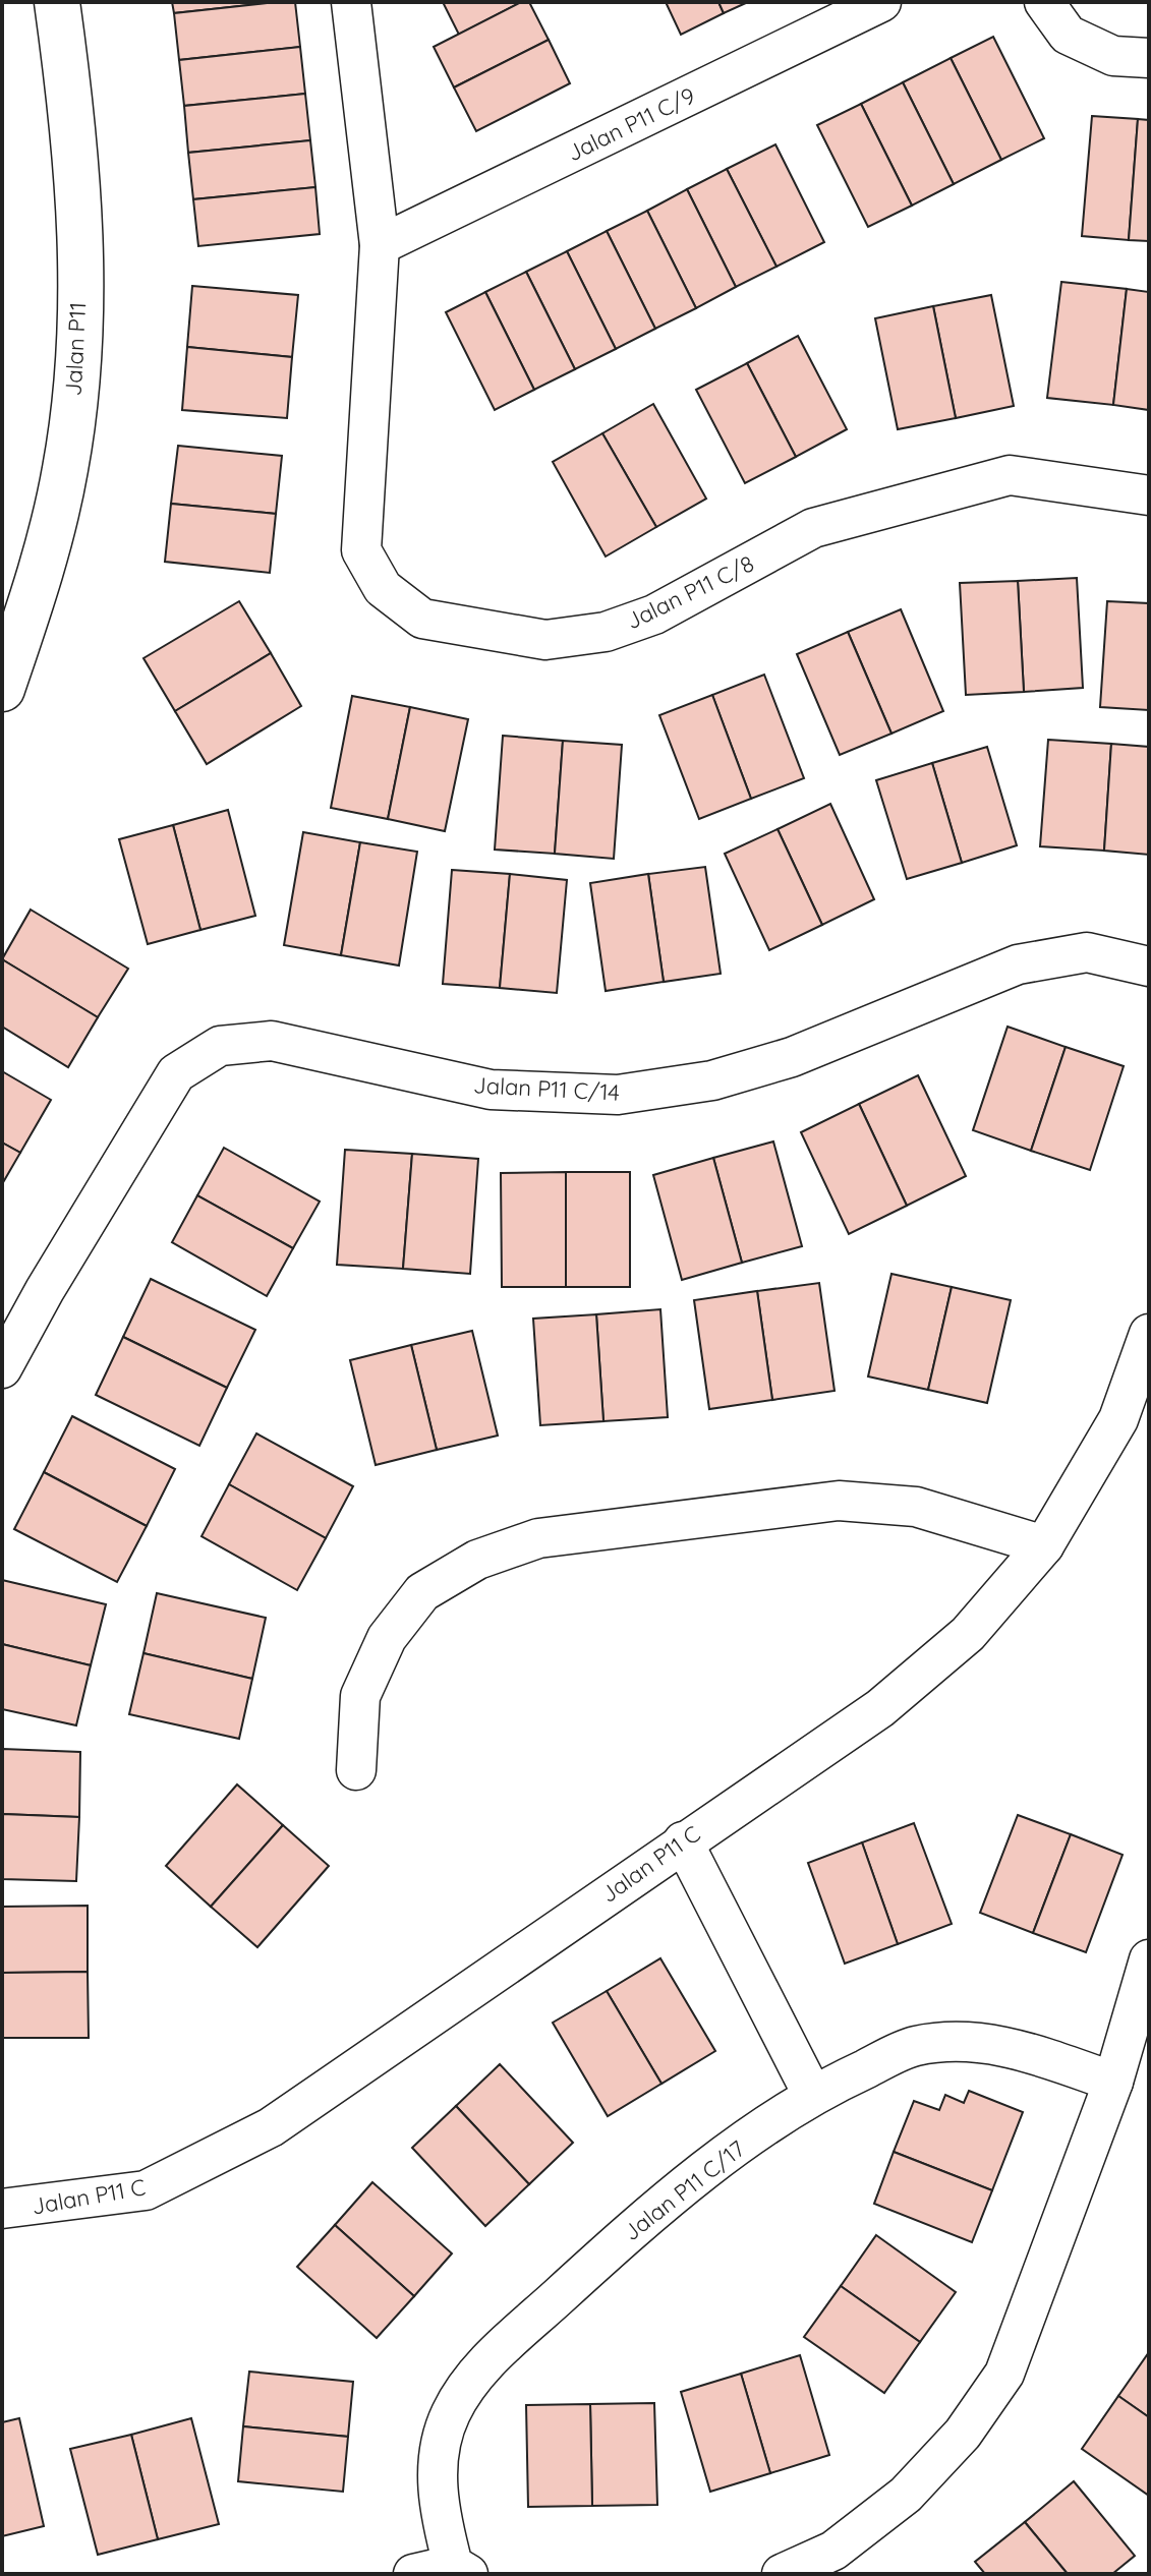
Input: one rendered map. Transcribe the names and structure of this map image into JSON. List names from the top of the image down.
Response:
{
  "streets": {
    "main road": ["Jalan P11"],
    "street": [
      "Jalan P11 C/9",
      "Jalan P11 C/8",
      "Jalan P11 C/14",
      "Jalan P11 C",
      "Jalan P11 C/17"
    ]
  },
  "crossings": [
    ["Jalan P11 C/9", "Jalan P11 C/8"]
  ]
}
